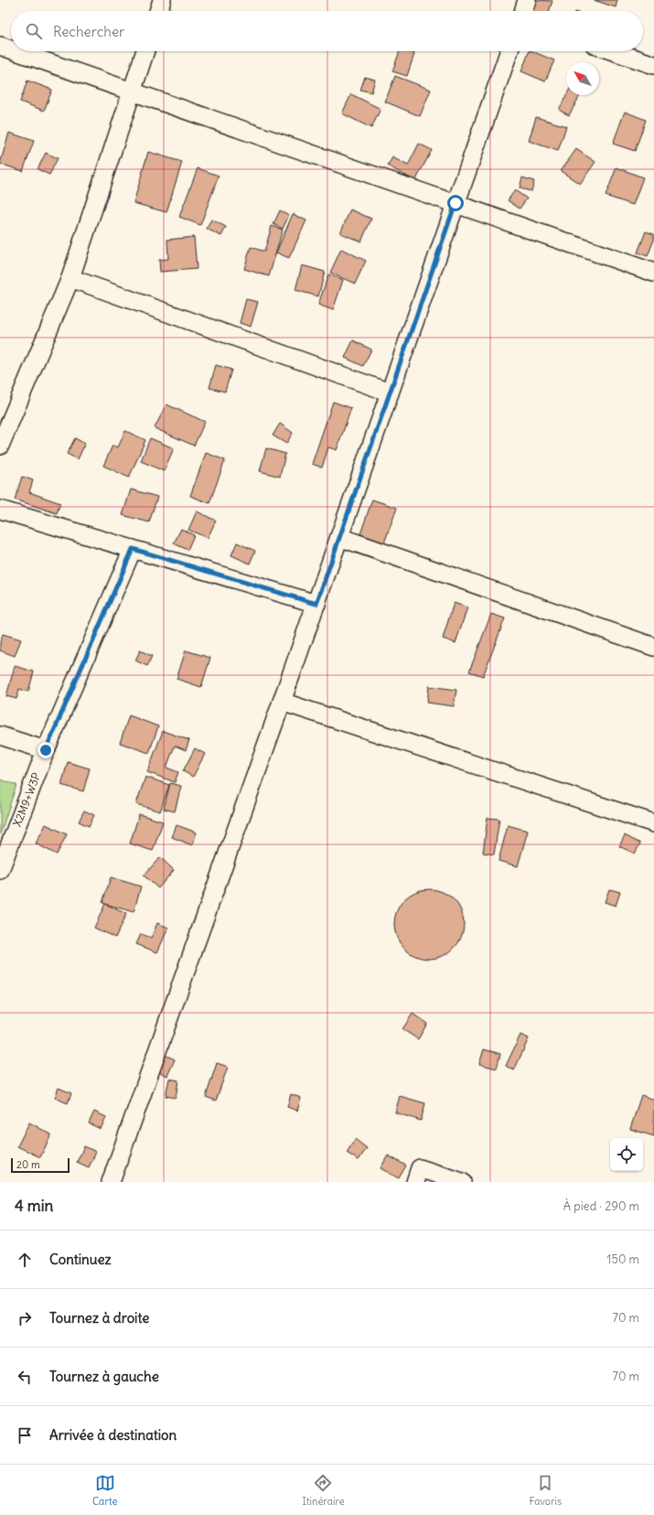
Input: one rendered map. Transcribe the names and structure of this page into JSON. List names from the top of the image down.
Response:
{
  "streets": {
    "street": ["X2M9+W3P"]
  },
  "scale_bar": "20 m",
  "north": "top left",
  "page": {
    "search": "Rechercher",
    "scale": "20 m",
    "heading": ["4 min", "À pied · 290 m"],
    "list": [
      ["Continuez", "150 m"],
      ["Tournez à droite", "70 m"],
      ["Tournez à gauche", "70 m"],
      "Arrivée à destination"
    ],
    "nav": ["Carte", "Itinéraire", "Favoris"]
  }
}
